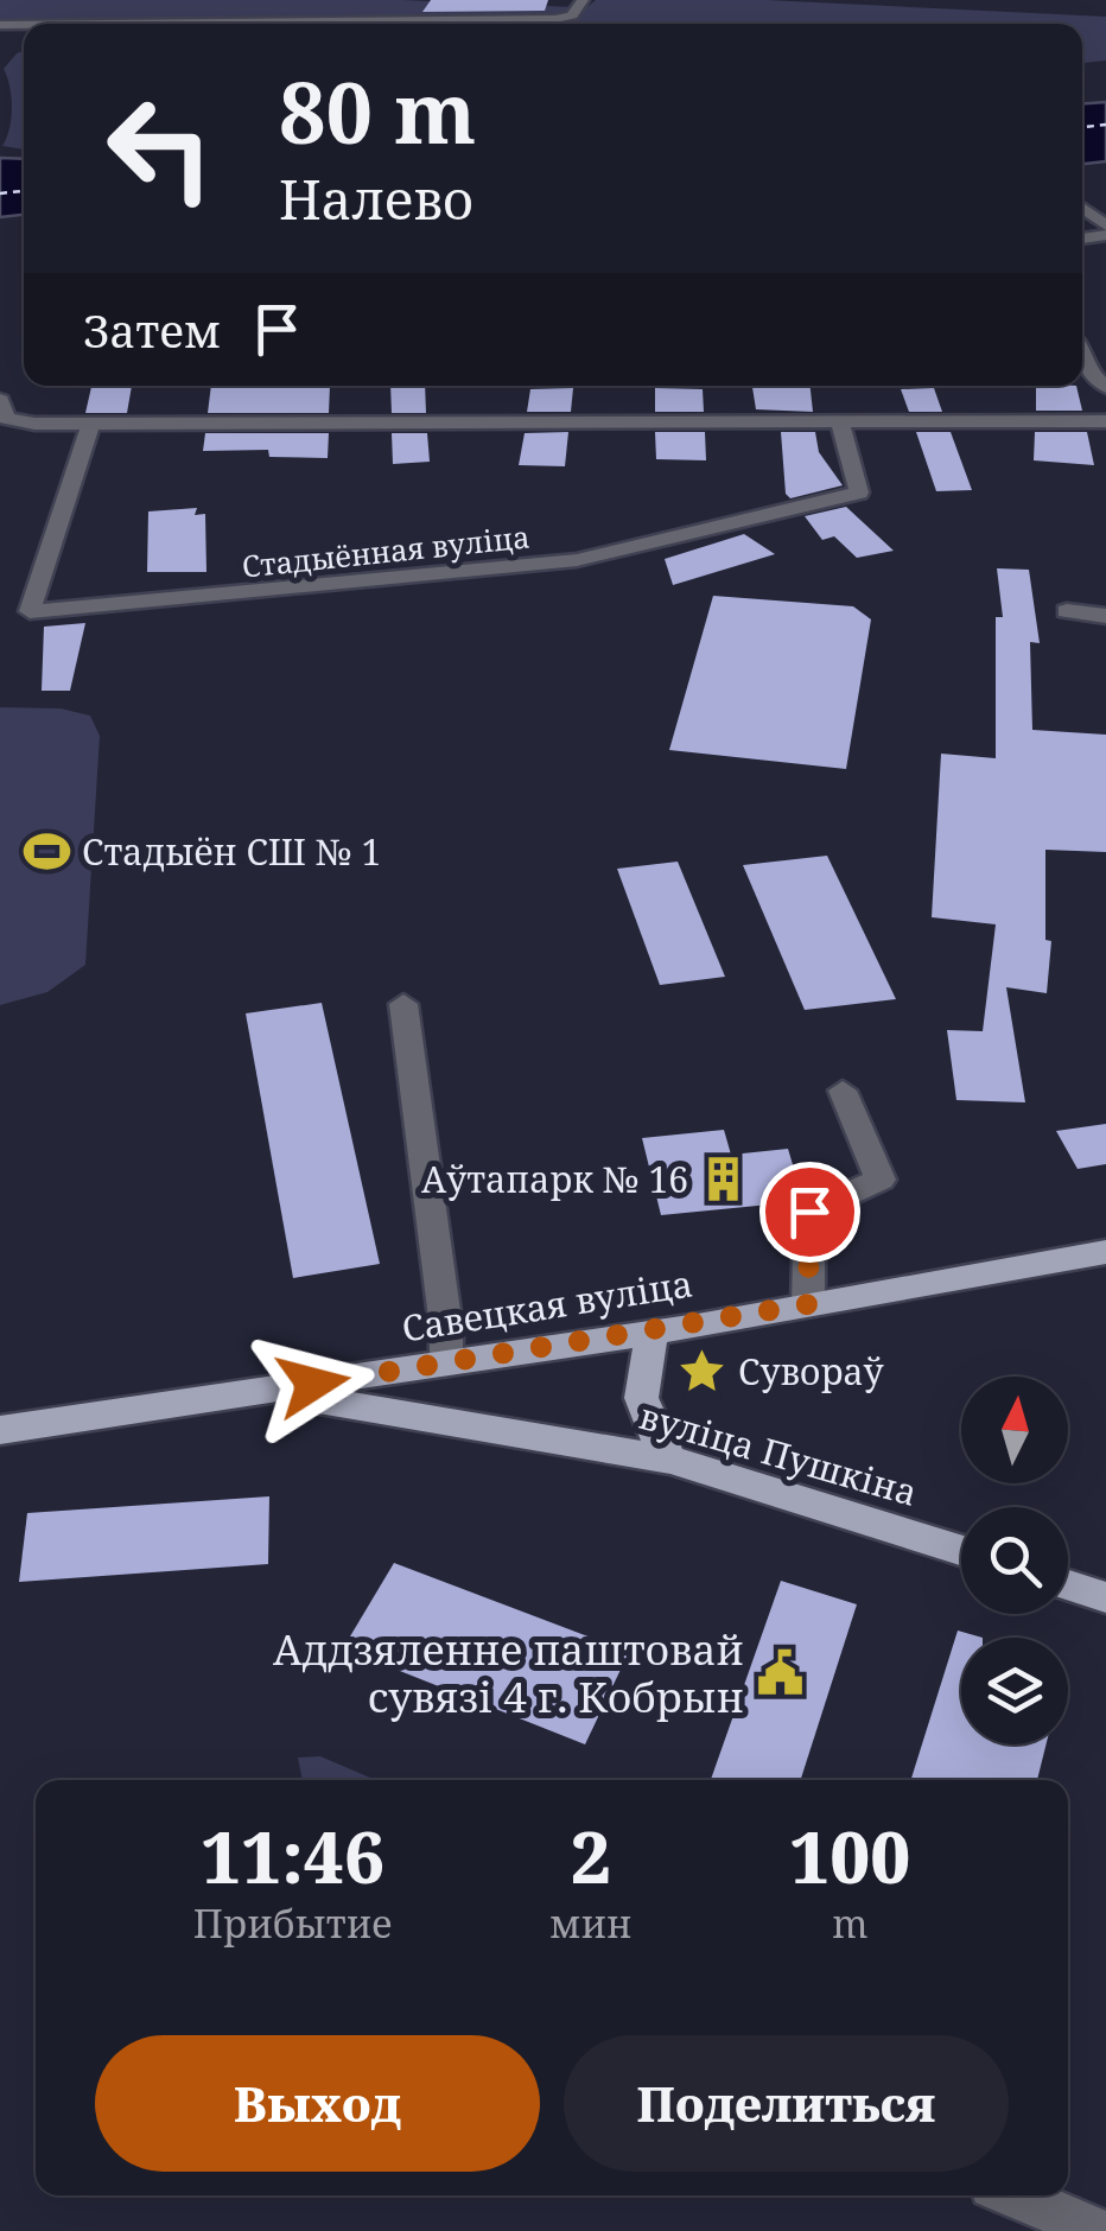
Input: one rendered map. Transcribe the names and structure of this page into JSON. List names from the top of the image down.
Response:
{
  "streets": {
    "main road": ["Савецкая вуліца", "вуліца Пушкіна"],
    "street": ["Стадыённая вуліца"]
  },
  "crossings": [
    ["Савецкая вуліца", "вуліца Пушкіна"]
  ],
  "places": {
    "sports": ["Стадыён СШ № 1"],
    "building": ["Аўтапарк № 16"],
    "place": ["Сувораў"],
    "public building": ["Аддзяленне паштовай сувязі 4 г. Кобрын"]
  },
  "north": "top",
  "page": {
    "turn": ["80 m", "Налево"],
    "then": "Затем",
    "eta": [
      "11:46",
      "Прибытие",
      "2",
      "мин",
      "100",
      "m"
    ],
    "buttons": ["Выход", "Поделиться"]
  }
}
